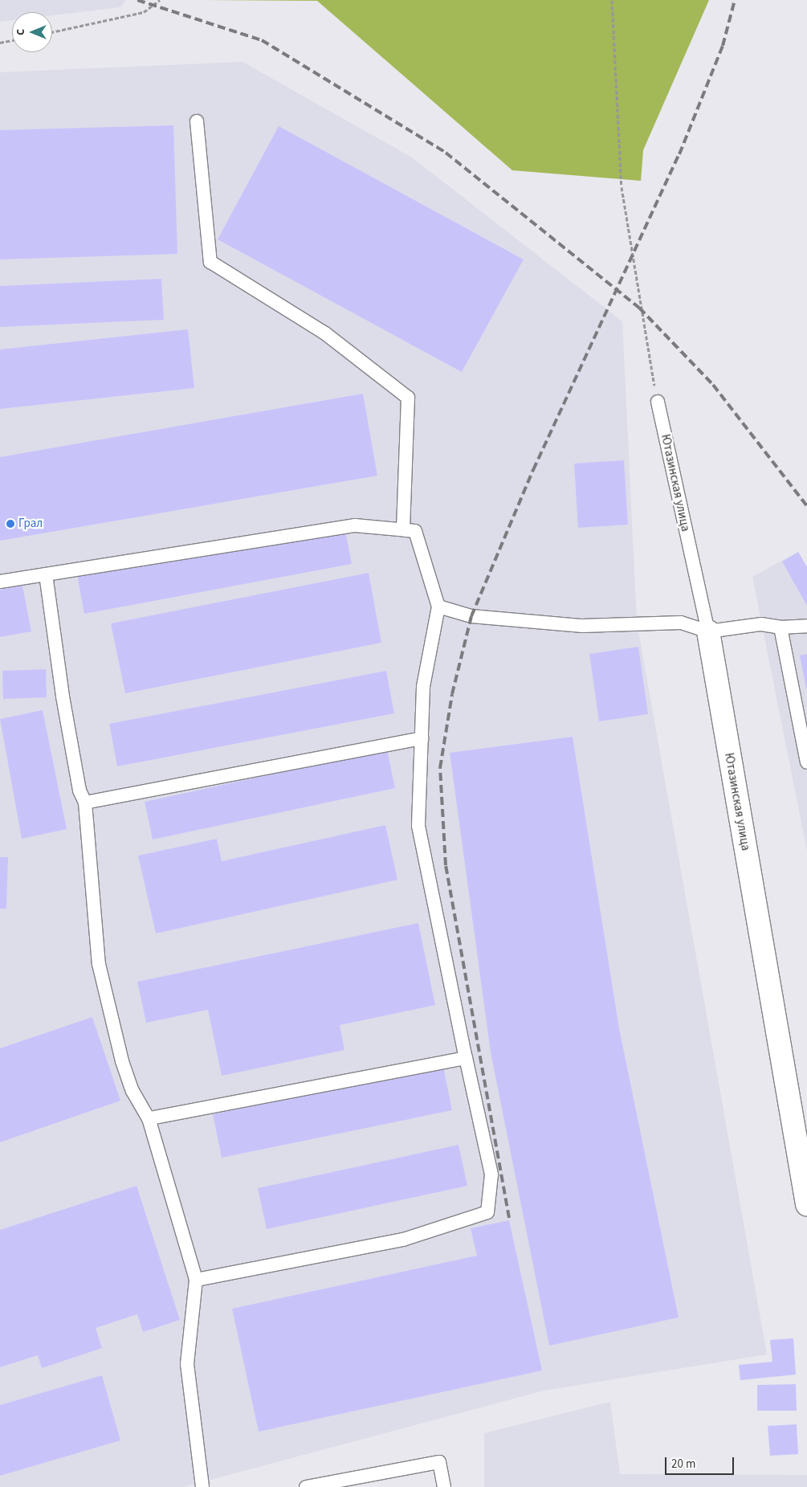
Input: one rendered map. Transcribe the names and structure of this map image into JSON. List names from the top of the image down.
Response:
{
  "streets": {
    "street": ["Ютазинская улица"]
  },
  "places": ["Грал"],
  "scale_bar": "20 m",
  "north": "left"
}
